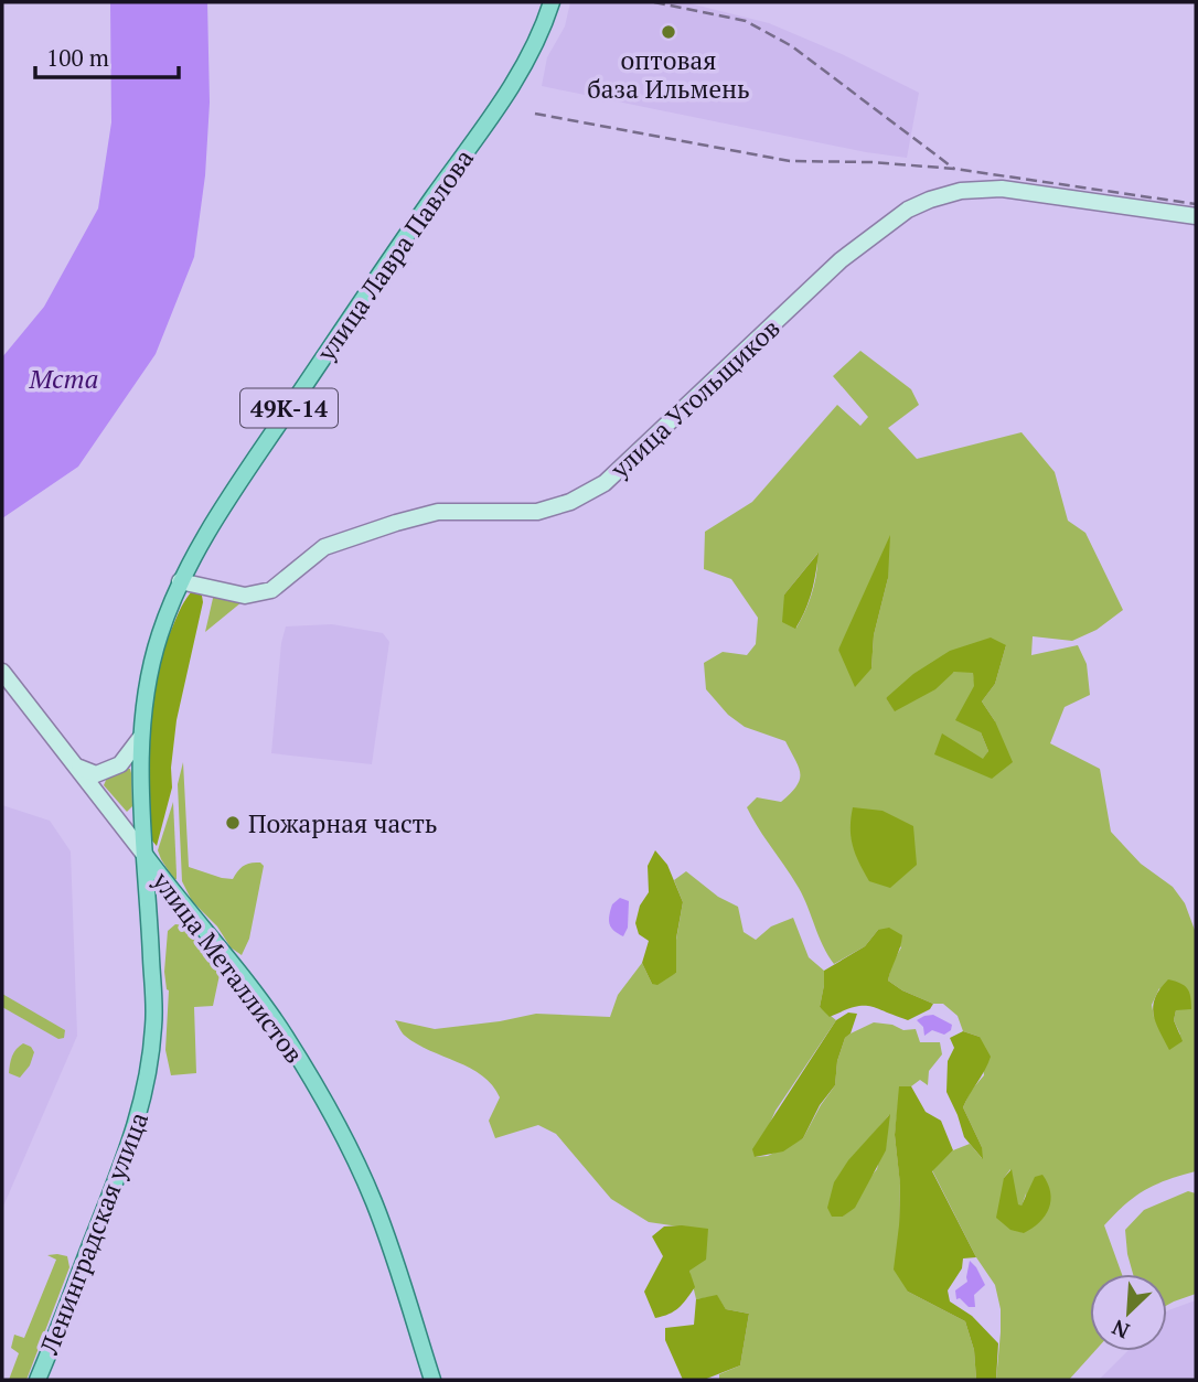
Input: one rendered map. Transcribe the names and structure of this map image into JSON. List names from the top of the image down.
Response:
{
  "streets": {
    "main road": [
      "улица Лавра Павлова",
      "49К-14",
      "улица Металлистов",
      "Ленинградская улица"
    ],
    "street": ["улица Угольщиков"]
  },
  "crossings": [
    ["улица Лавра Павлова", "улица Угольщиков"],
    ["улица Лавра Павлова", "улица Металлистов"],
    ["улица Лавра Павлова", "Ленинградская улица"],
    ["улица Металлистов", "Ленинградская улица"]
  ],
  "water": ["Мста"],
  "places": ["оптовая база Ильмень", "Пожарная часть"],
  "scale_bar": "100 m",
  "north": "bottom left"
}
